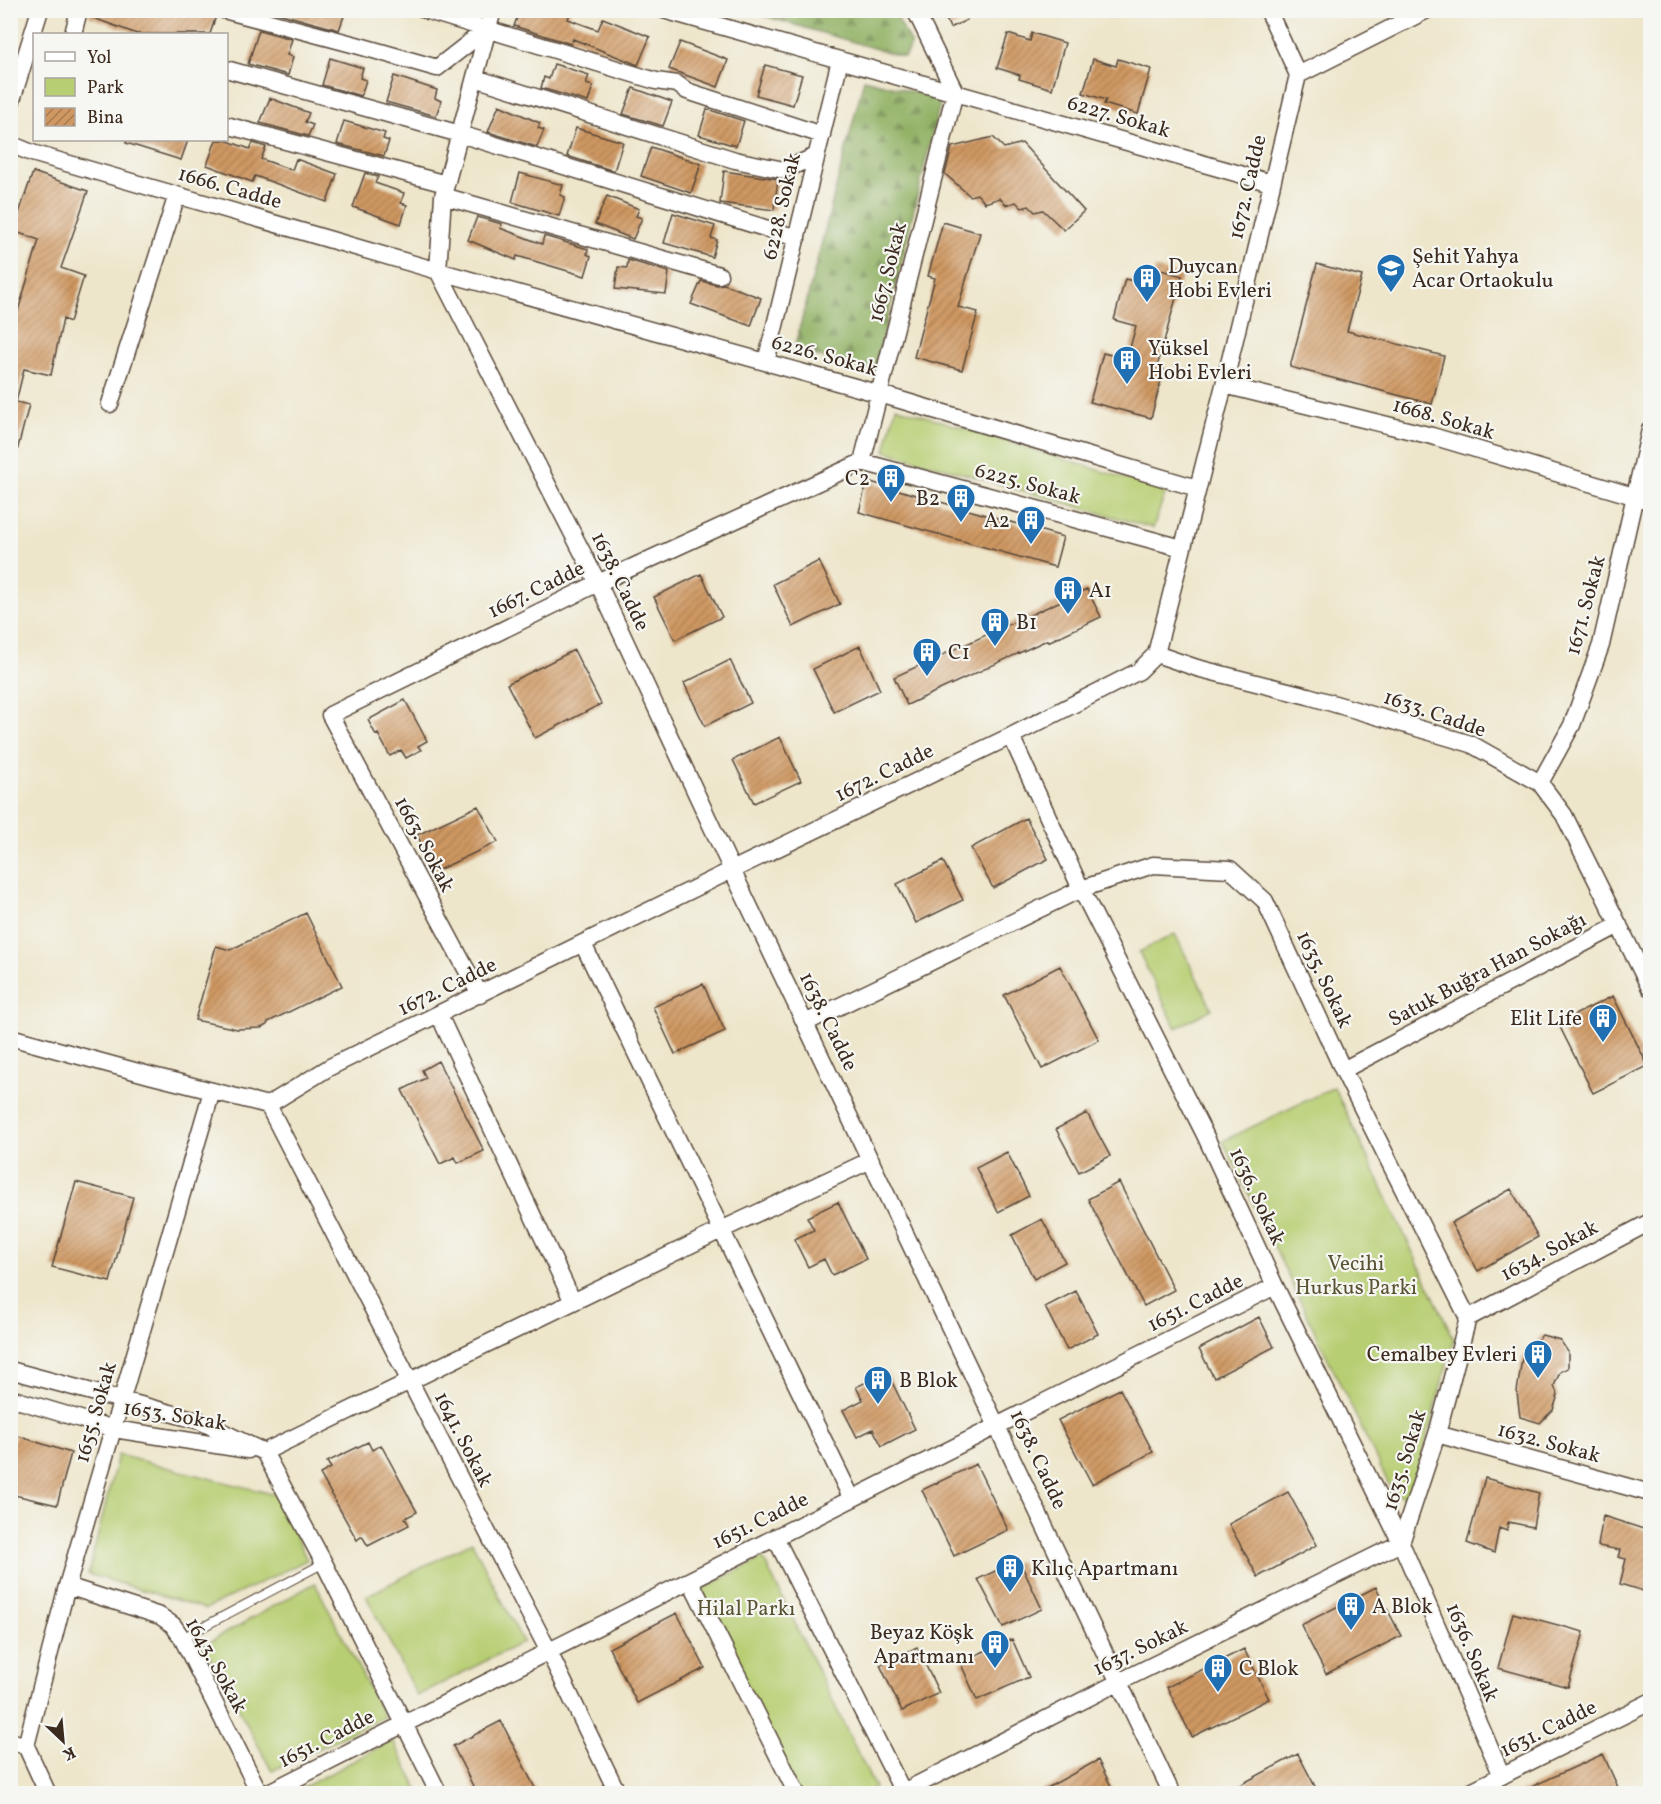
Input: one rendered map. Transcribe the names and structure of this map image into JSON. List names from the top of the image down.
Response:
{
  "streets": {
    "street": [
      "6227. Sokak",
      "1666. Cadde",
      "1672. Cadde",
      "6228. Sokak",
      "1667. Sokak",
      "6226. Sokak",
      "1668. Sokak",
      "6225. Sokak",
      "1638. Cadde",
      "1667. Cadde",
      "1671. Sokak",
      "1633. Cadde",
      "1663. Sokak",
      "Satuk Buğra Han Sokağı",
      "1635. Sokak",
      "1636. Sokak",
      "1634. Sokak",
      "1651. Cadde",
      "1655. Sokak",
      "1653. Sokak",
      "1641. Sokak",
      "1632. Sokak",
      "1637. Sokak",
      "1643. Sokak",
      "1631. Cadde"
    ]
  },
  "crossings": [
    ["6227. Sokak", "1672. Cadde"],
    ["6227. Sokak", "6228. Sokak"],
    ["6227. Sokak", "1667. Sokak"],
    ["1666. Cadde", "6226. Sokak"],
    ["1666. Cadde", "1638. Cadde"],
    ["1672. Cadde", "6226. Sokak"],
    ["1672. Cadde", "1668. Sokak"],
    ["1672. Cadde", "6225. Sokak"],
    ["1672. Cadde", "1638. Cadde"],
    ["1672. Cadde", "1633. Cadde"],
    ["1672. Cadde", "1663. Sokak"],
    ["1672. Cadde", "1636. Sokak"],
    ["1672. Cadde", "1641. Sokak"],
    ["6228. Sokak", "6226. Sokak"],
    ["1667. Sokak", "6226. Sokak"],
    ["1667. Sokak", "6225. Sokak"],
    ["1667. Sokak", "1667. Cadde"],
    ["6226. Sokak", "1638. Cadde"],
    ["1668. Sokak", "1671. Sokak"],
    ["6225. Sokak", "1667. Cadde"],
    ["1638. Cadde", "1667. Cadde"],
    ["1638. Cadde", "1635. Sokak"],
    ["1638. Cadde", "1651. Cadde"],
    ["1638. Cadde", "1637. Sokak"],
    ["1667. Cadde", "1663. Sokak"],
    ["1671. Sokak", "1633. Cadde"],
    ["1633. Cadde", "Satuk Buğra Han Sokağı"],
    ["Satuk Buğra Han Sokağı", "1635. Sokak"],
    ["1635. Sokak", "1636. Sokak"],
    ["1635. Sokak", "1634. Sokak"],
    ["1635. Sokak", "1632. Sokak"],
    ["1635. Sokak", "1637. Sokak"],
    ["1636. Sokak", "1651. Cadde"],
    ["1636. Sokak", "1637. Sokak"],
    ["1636. Sokak", "1631. Cadde"],
    ["1651. Cadde", "1641. Sokak"],
    ["1655. Sokak", "1653. Sokak"],
    ["1655. Sokak", "1643. Sokak"]
  ],
  "parks": ["Vecihi Hurkus Parki", "Hilal Parkı"],
  "places": {
    "school or university": ["Şehit Yahya Acar Ortaokulu"],
    "building": [
      "Duycan Hobi Evleri",
      "Yüksel Hobi Evleri",
      "C2",
      "B2",
      "A2",
      "A1",
      "B1",
      "C1",
      "Elit Life",
      "Cemalbey Evleri",
      "B Blok",
      "Kılıç Apartmanı",
      "A Blok",
      "Beyaz Köşk Apartmanı",
      "C Blok"
    ]
  },
  "legend": ["Yol", "Park", "Bina"],
  "north": "bottom right"
}
